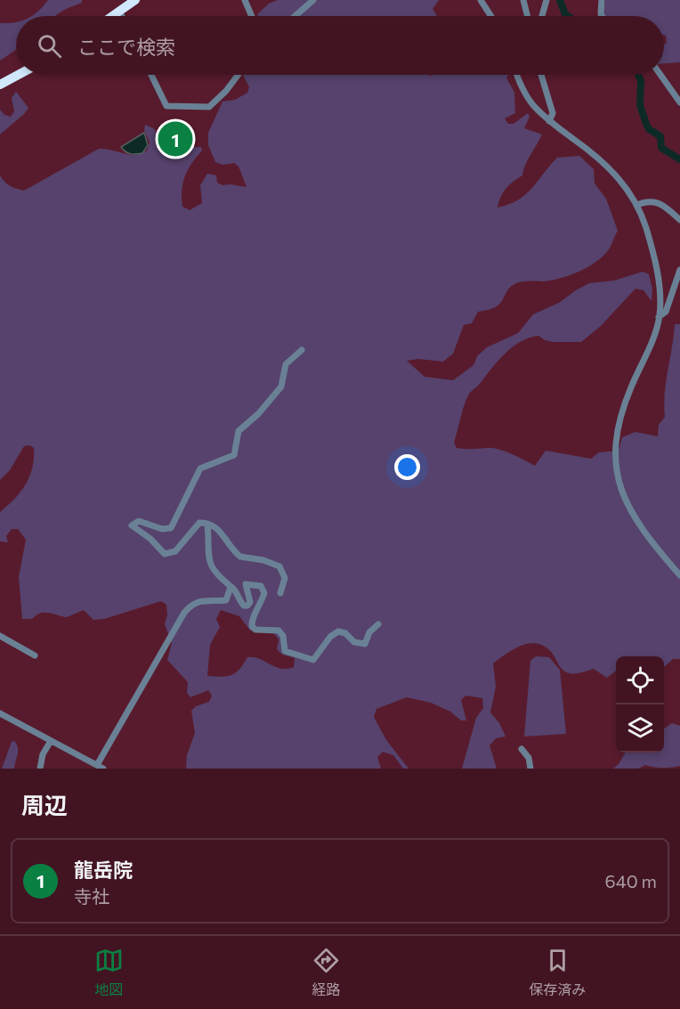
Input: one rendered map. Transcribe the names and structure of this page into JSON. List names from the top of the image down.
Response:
{
  "page": {
    "search": "ここで検索",
    "pins": "1",
    "heading": "周辺",
    "list": [
      {
        "mark": "1",
        "name": "龍岳院",
        "note": "寺社",
        "value": "640 m"
      }
    ],
    "nav": ["地図", "経路", "保存済み"]
  }
}
